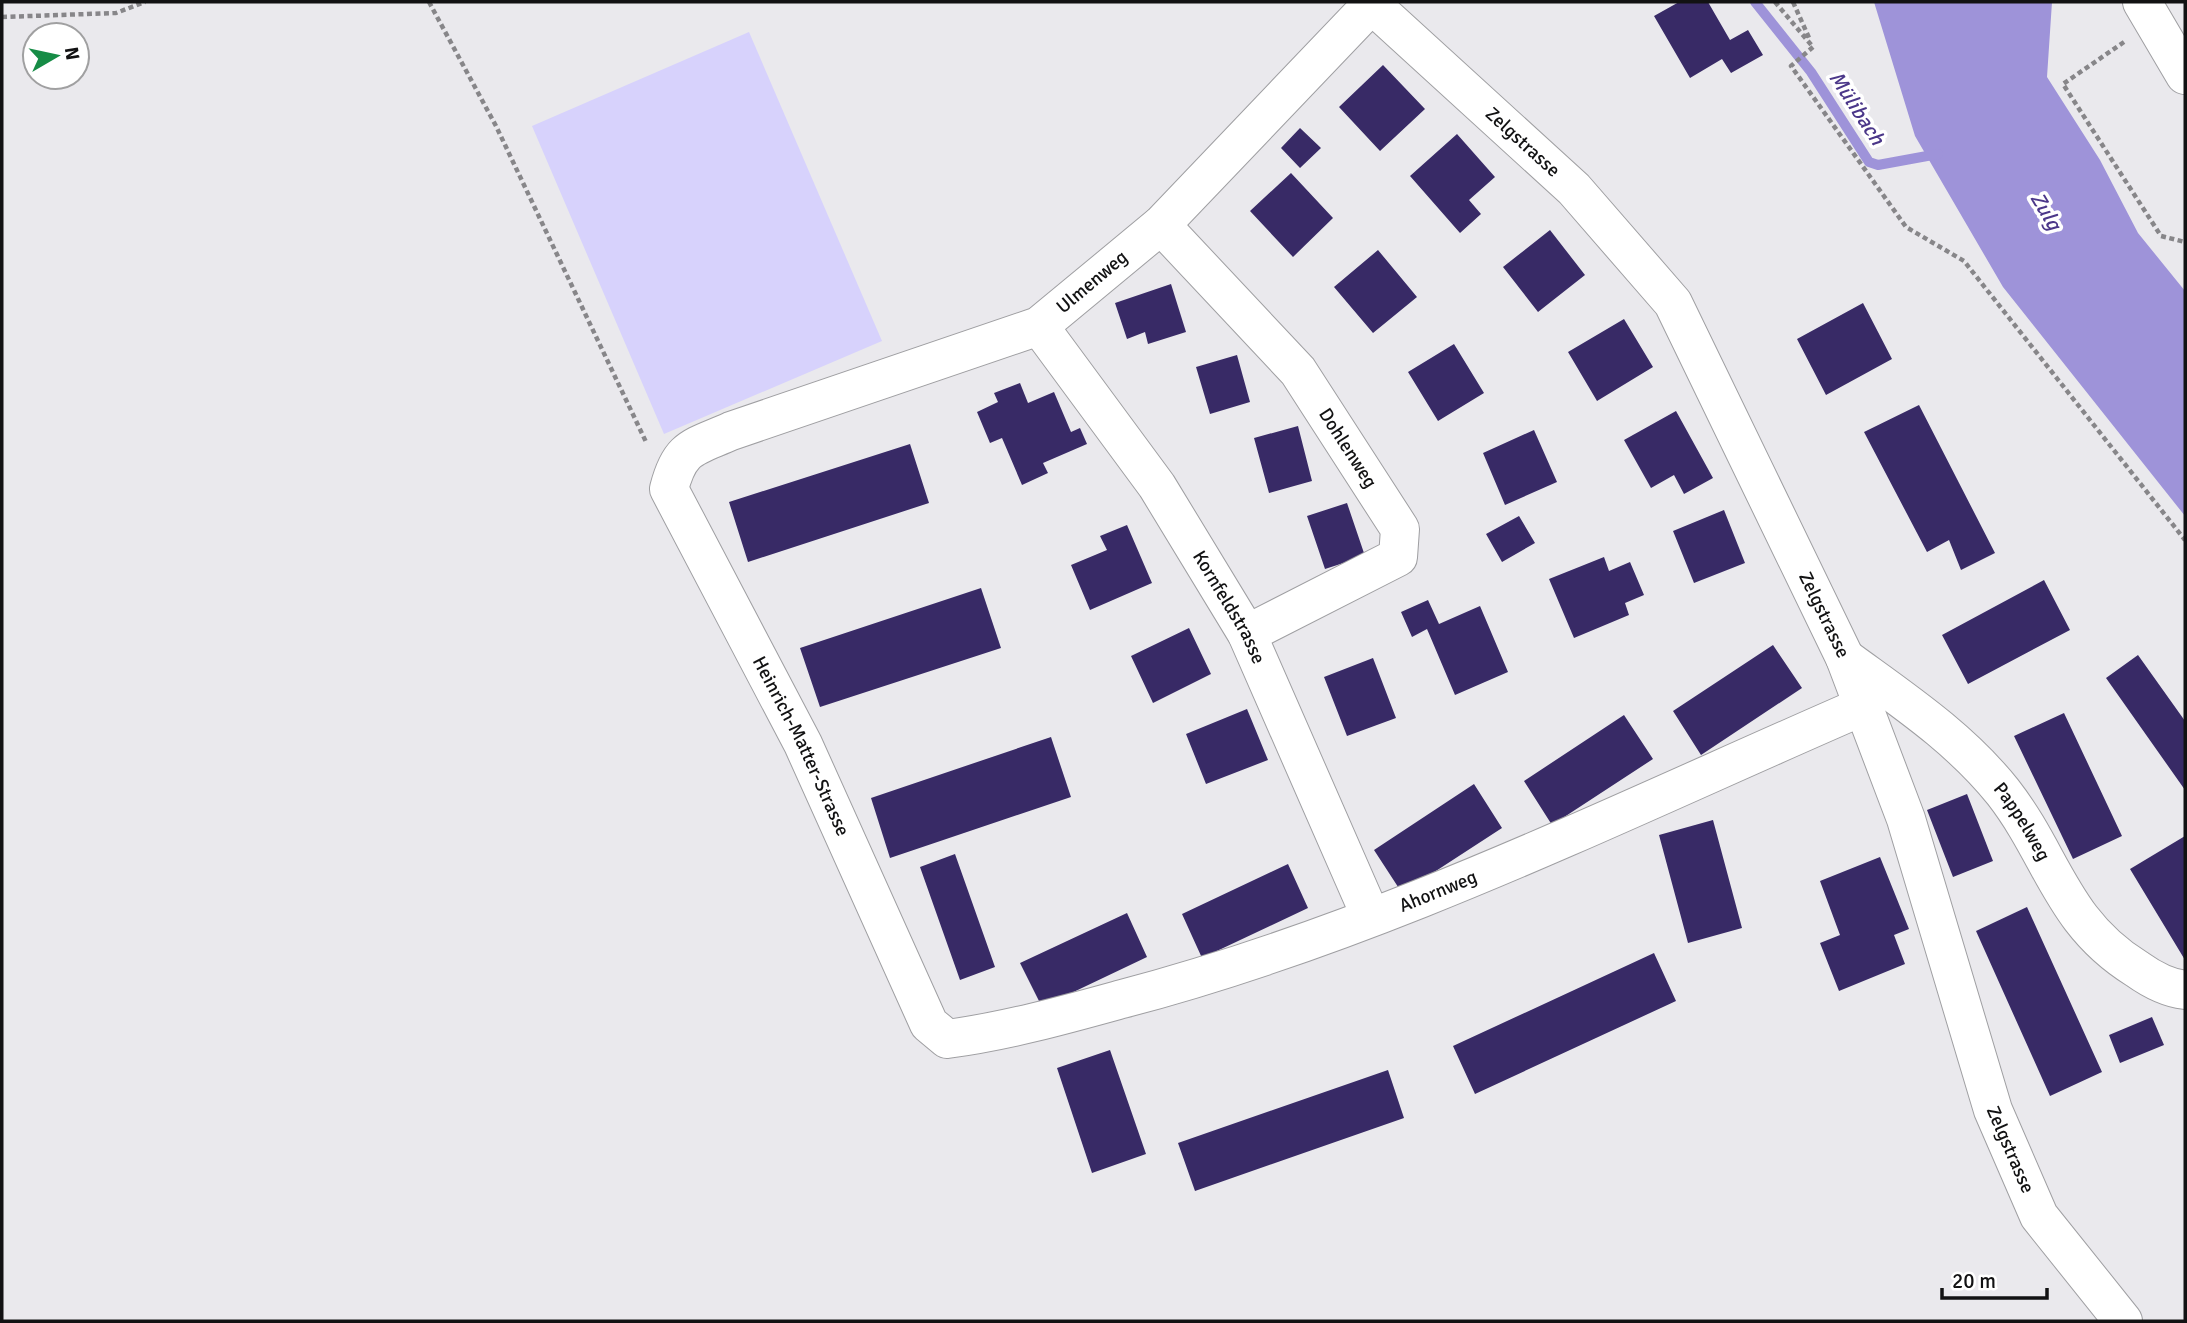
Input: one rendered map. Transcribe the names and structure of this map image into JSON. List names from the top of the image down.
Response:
{
  "streets": {
    "street": [
      "Zelgstrasse",
      "Ulmenweg",
      "Dohlenweg",
      "Kornfeldstrasse",
      "Heinrich-Matter-Strasse",
      "Pappelweg",
      "Ahornweg"
    ]
  },
  "crossings": [
    ["Zelgstrasse", "Ulmenweg"],
    ["Zelgstrasse", "Pappelweg"],
    ["Zelgstrasse", "Ahornweg"],
    ["Ulmenweg", "Dohlenweg"],
    ["Ulmenweg", "Kornfeldstrasse"],
    ["Ulmenweg", "Heinrich-Matter-Strasse"],
    ["Dohlenweg", "Kornfeldstrasse"],
    ["Kornfeldstrasse", "Ahornweg"],
    ["Heinrich-Matter-Strasse", "Ahornweg"]
  ],
  "water": ["Mülibach", "Zulg"],
  "scale_bar": "20 m",
  "north": "right"
}
